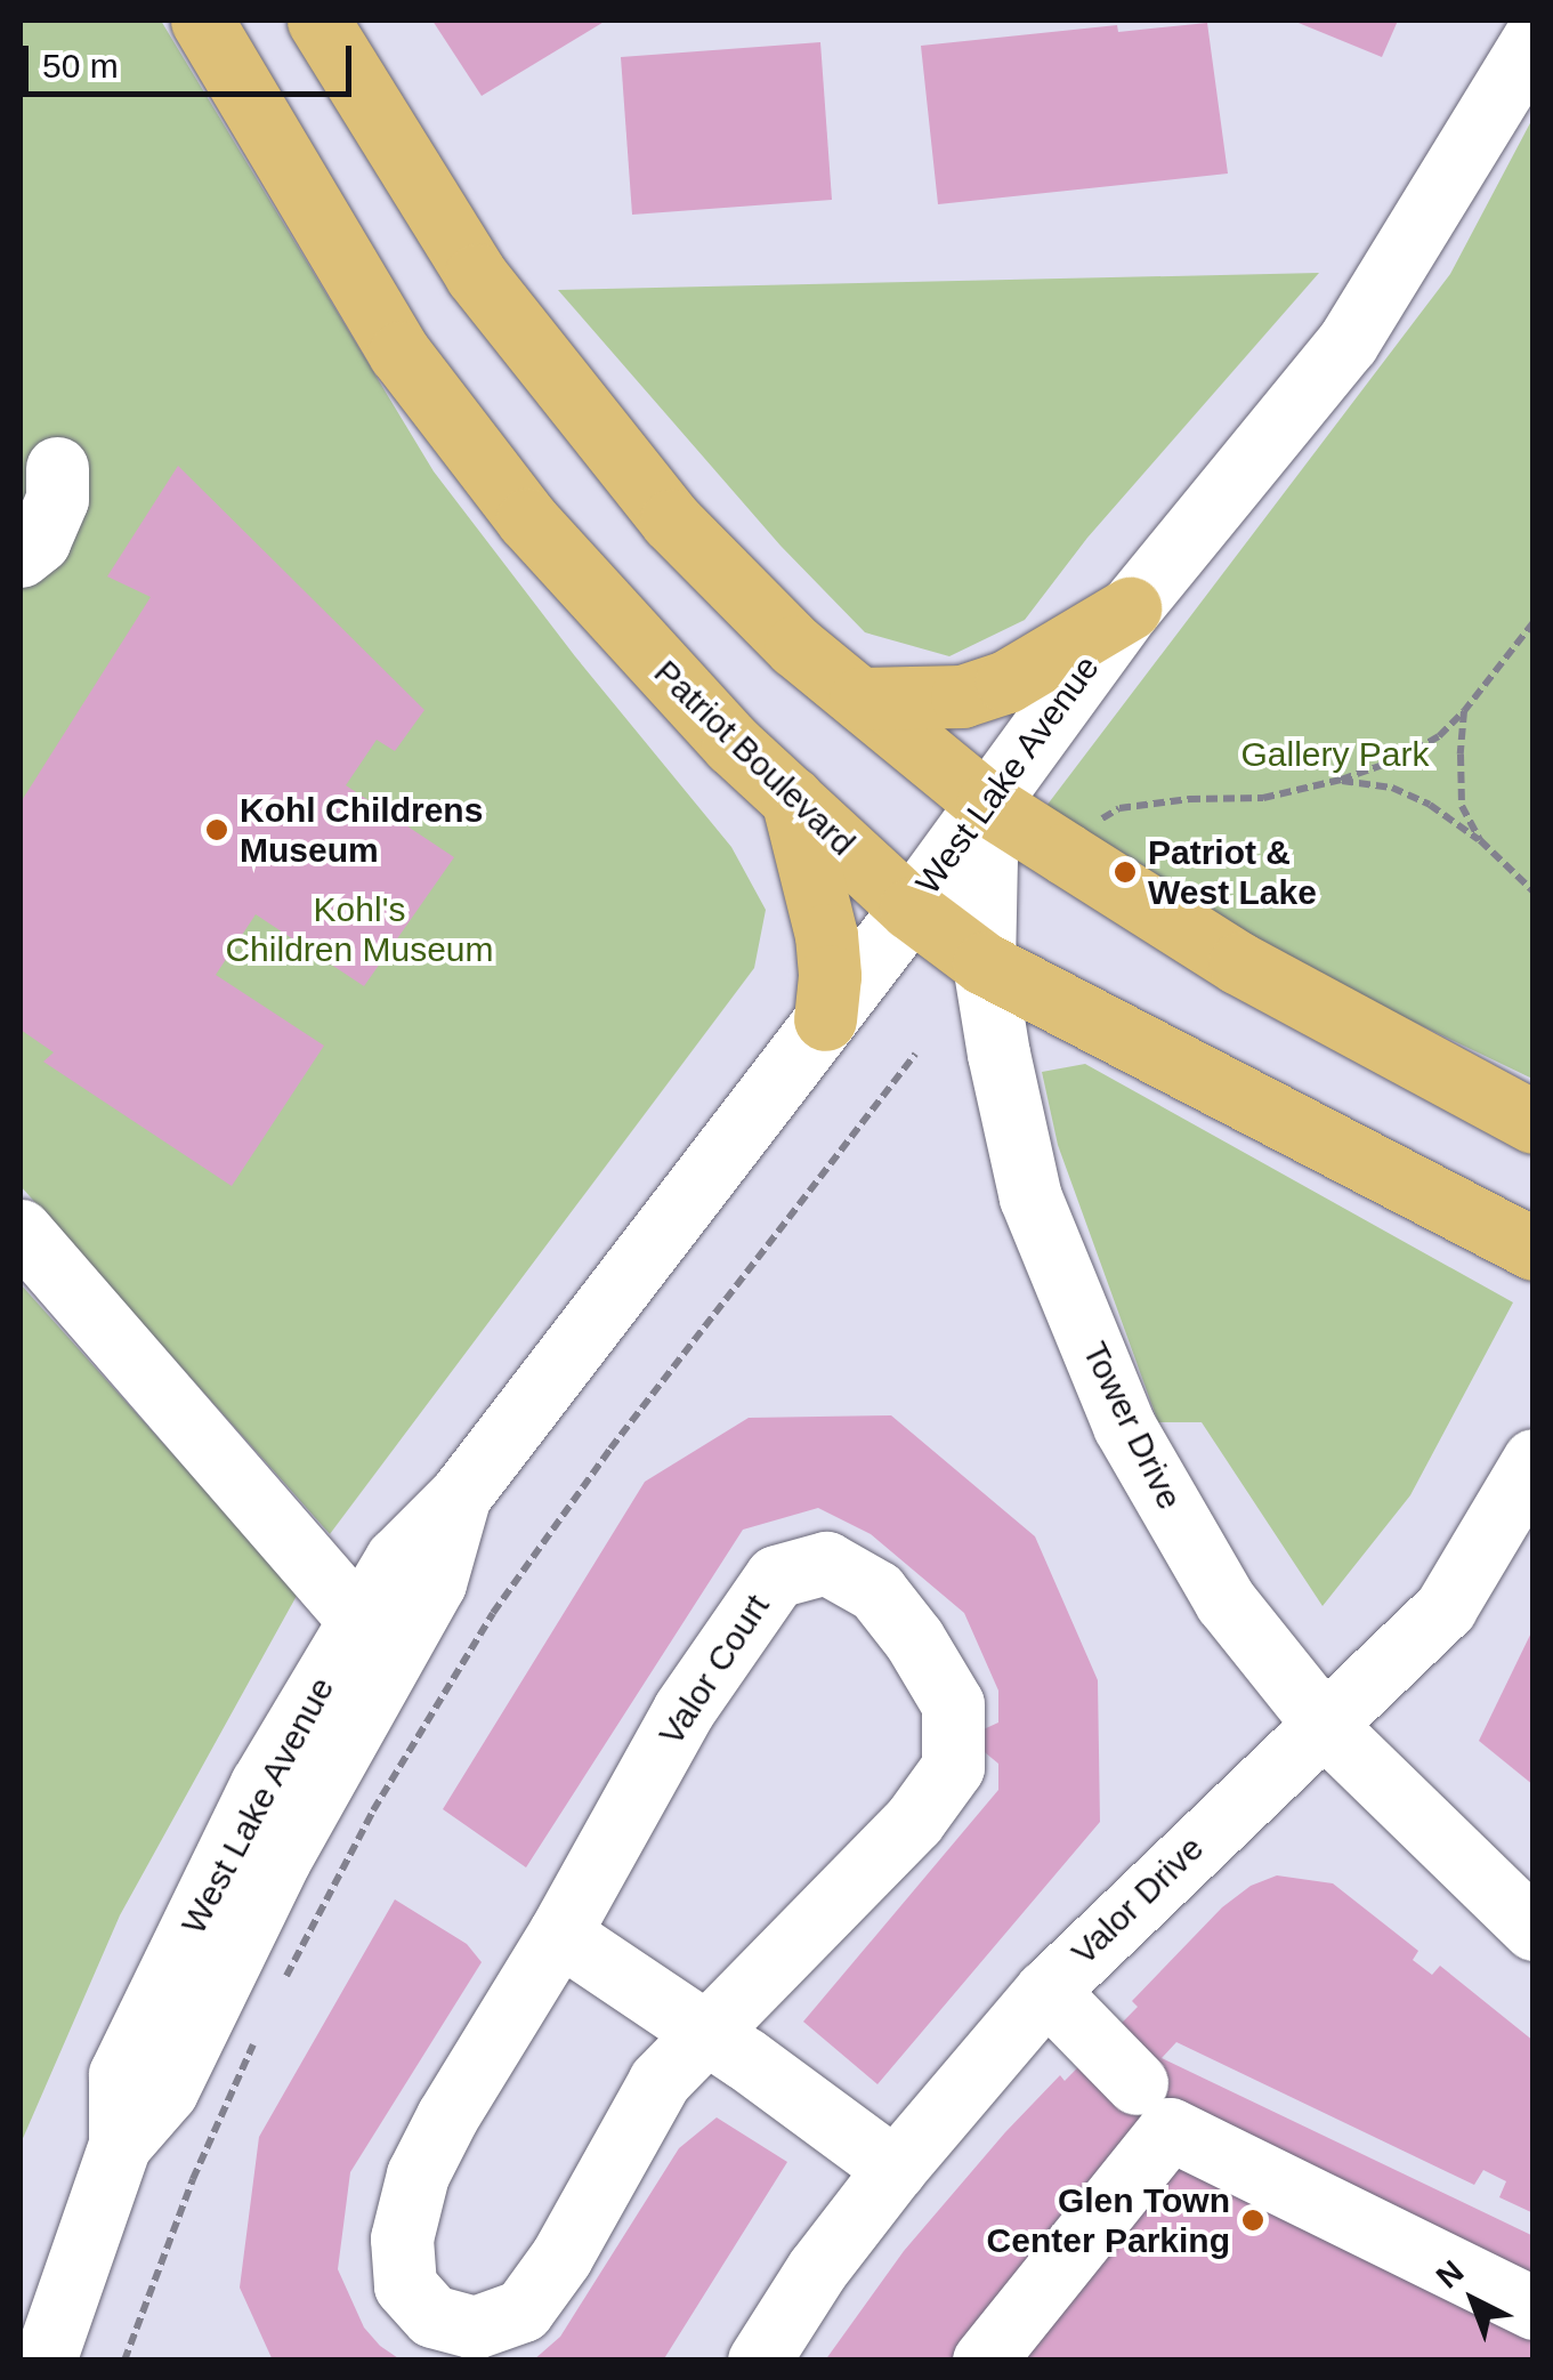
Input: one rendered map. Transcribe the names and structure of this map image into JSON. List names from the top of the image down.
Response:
{
  "streets": {
    "main road": ["Patriot Boulevard"],
    "street": [
      "West Lake Avenue",
      "Tower Drive",
      "Valor Court",
      "Valor Drive"
    ]
  },
  "crossings": [
    ["Patriot Boulevard", "West Lake Avenue"],
    ["Patriot Boulevard", "Tower Drive"],
    ["West Lake Avenue", "Tower Drive"],
    ["Tower Drive", "Valor Drive"]
  ],
  "parks": ["Gallery Park", "Kohl's Children Museum"],
  "places": ["Kohl Childrens Museum", "Patriot & West Lake", "Glen Town Center Parking"],
  "scale_bar": "50 m",
  "north": "top left"
}
